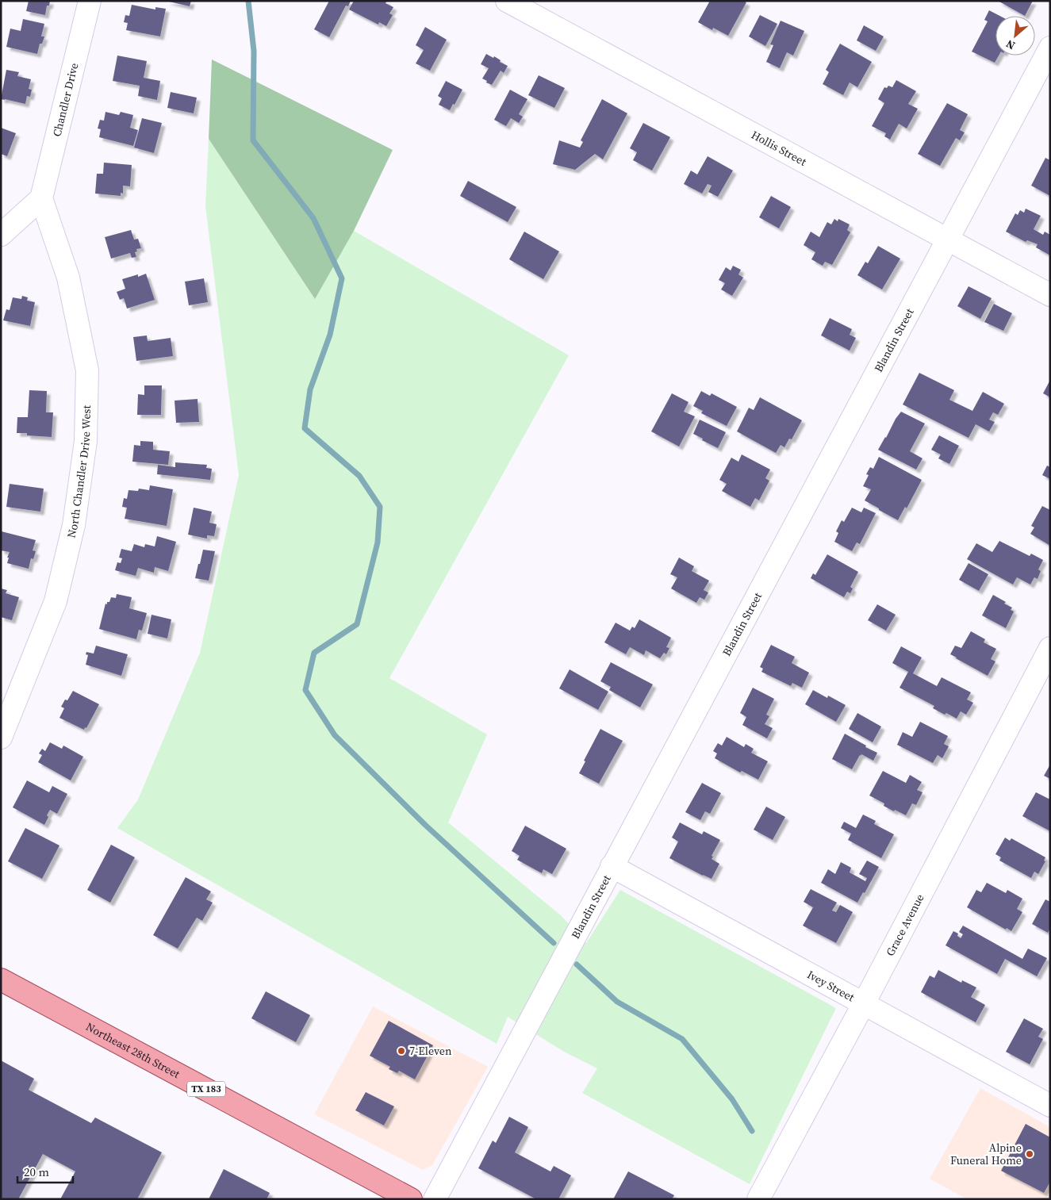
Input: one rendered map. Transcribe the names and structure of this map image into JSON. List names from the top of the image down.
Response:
{
  "streets": {
    "main road": ["Northeast 28th Street", "TX 183"],
    "street": [
      "Chandler Drive",
      "Hollis Street",
      "Blandin Street",
      "North Chandler Drive West",
      "Grace Avenue",
      "Ivey Street"
    ]
  },
  "crossings": [
    ["Chandler Drive", "North Chandler Drive West"],
    ["Hollis Street", "Blandin Street"],
    ["Blandin Street", "Ivey Street"],
    ["Grace Avenue", "Ivey Street"]
  ],
  "places": ["7-Eleven", "Alpine Funeral Home"],
  "scale_bar": "20 m",
  "north": "bottom left"
}
